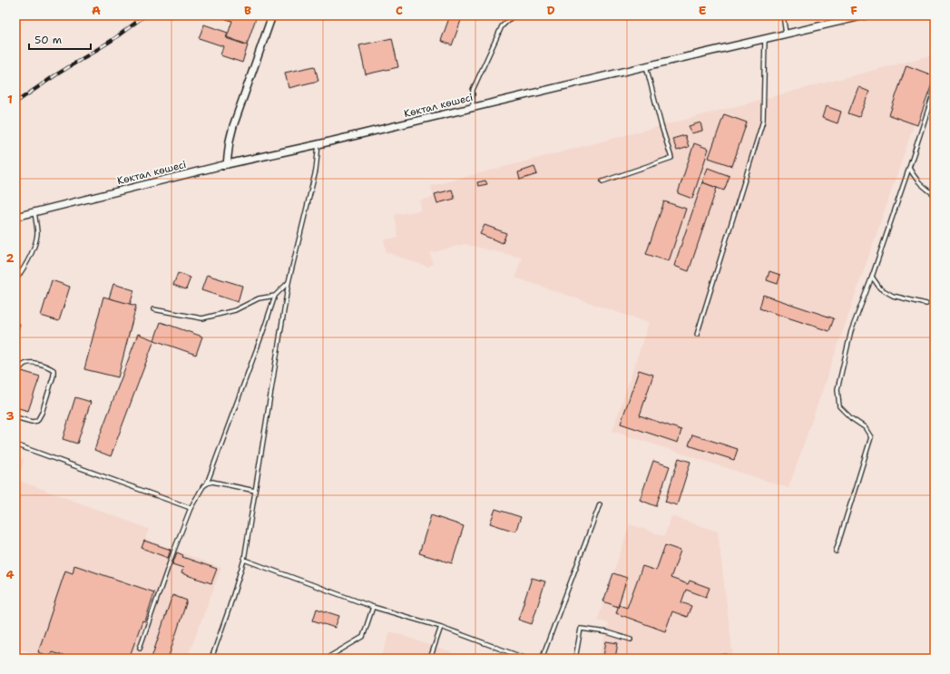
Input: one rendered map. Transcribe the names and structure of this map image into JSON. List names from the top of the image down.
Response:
{
  "streets": {
    "street": ["Көктал көшесі"]
  },
  "scale_bar": "50 m",
  "grid": {
    "columns": [
      "A",
      "B",
      "C",
      "D",
      "E",
      "F"
    ],
    "rows": [
      "1",
      "2",
      "3",
      "4"
    ]
  }
}
